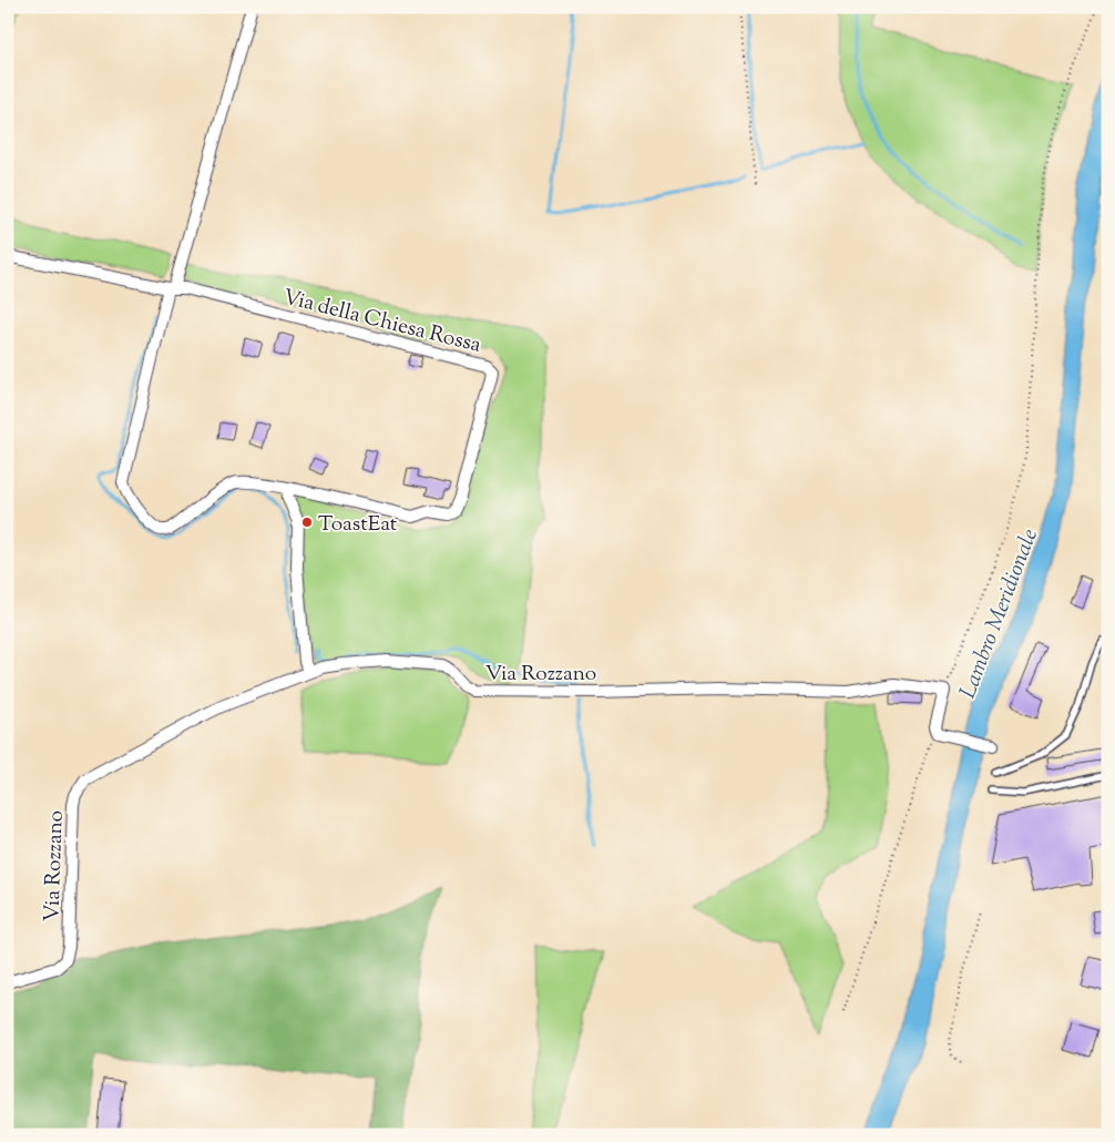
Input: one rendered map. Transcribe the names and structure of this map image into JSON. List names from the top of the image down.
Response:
{
  "streets": {
    "street": ["Via della Chiesa Rossa", "Via Rozzano"]
  },
  "water": ["Lambro Meridionale"],
  "places": ["ToastEat"]
}
